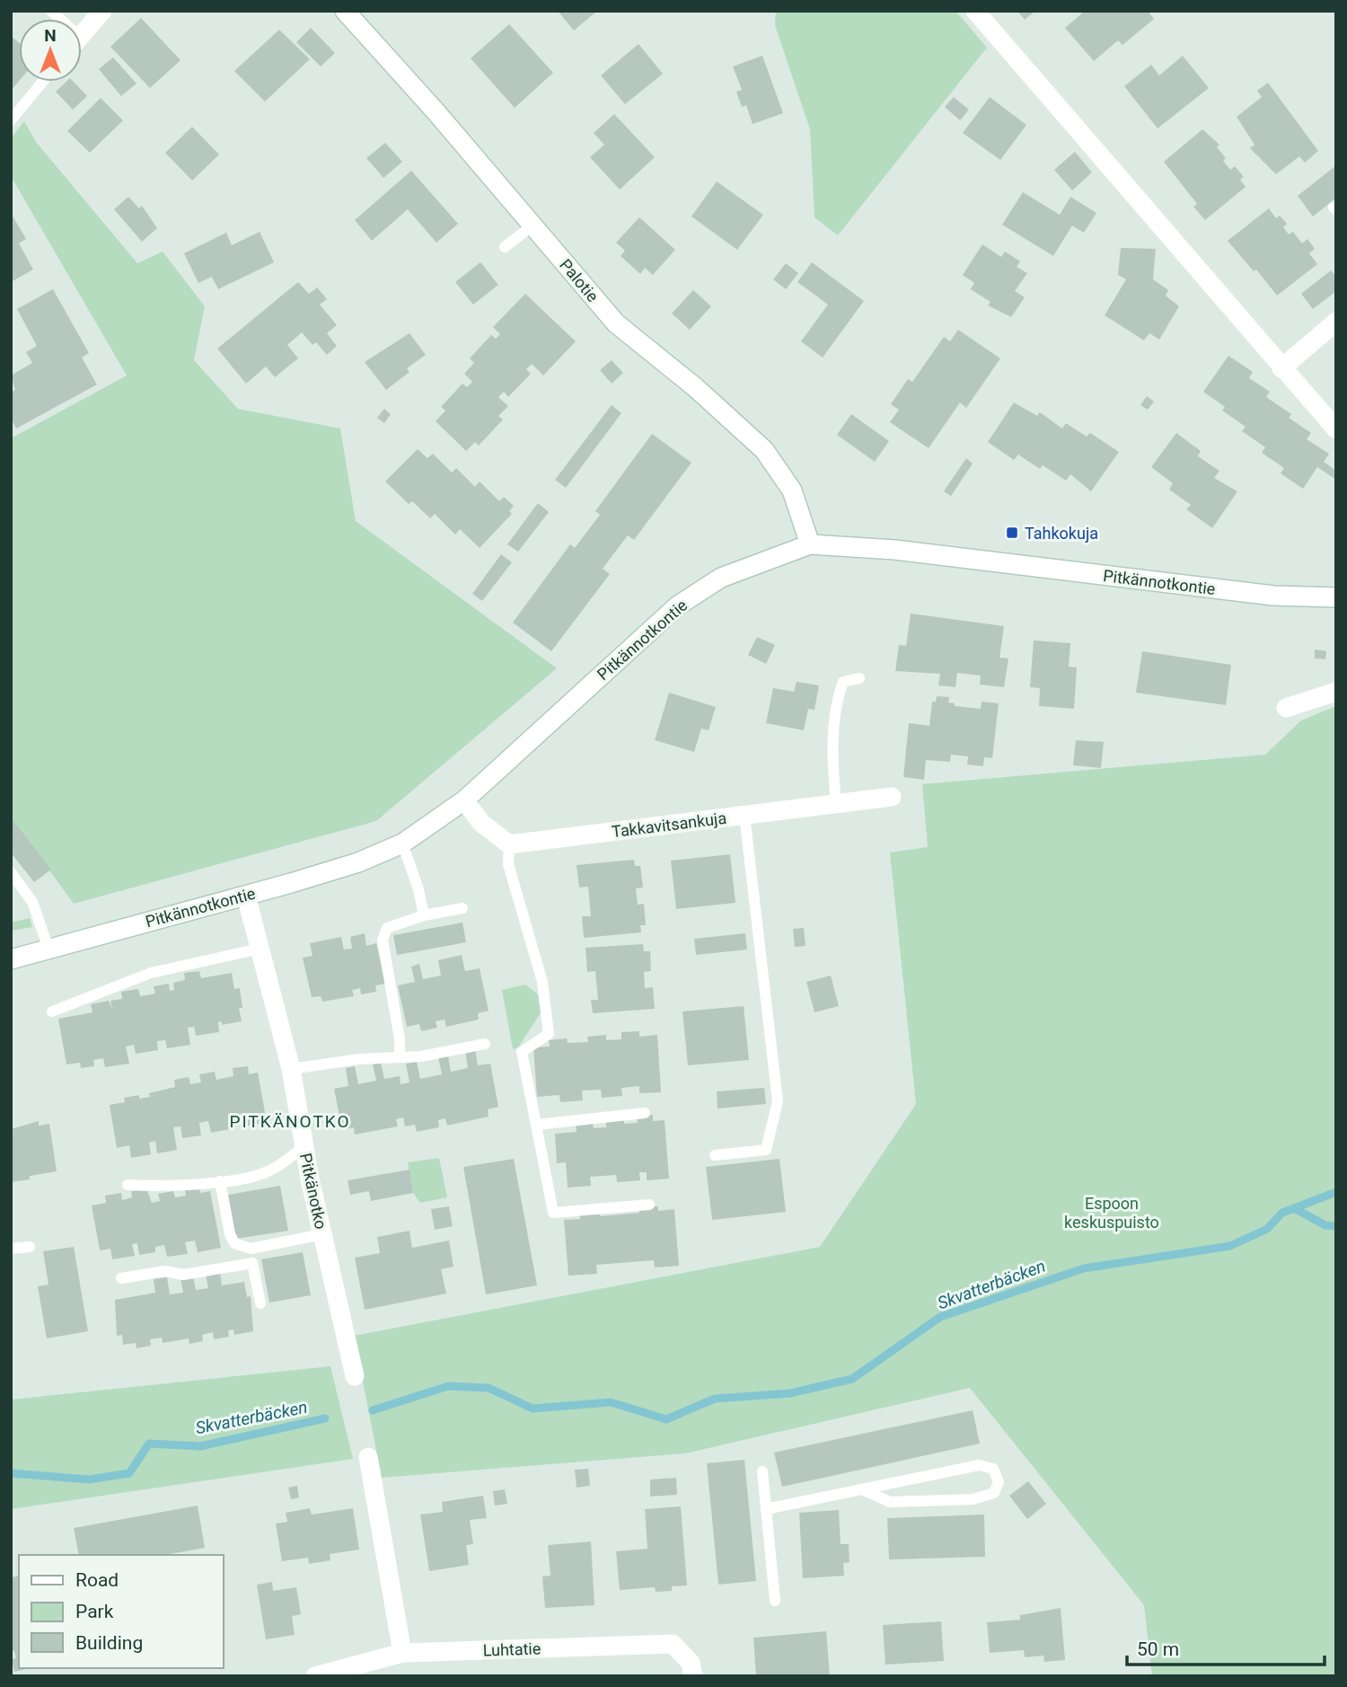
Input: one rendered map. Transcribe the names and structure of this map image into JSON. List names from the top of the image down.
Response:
{
  "streets": {
    "street": [
      "Palotie",
      "Pitkännotkontie",
      "Takkavitsankuja",
      "Pitkänotko",
      "Luhtatie"
    ]
  },
  "crossings": [
    ["Palotie", "Pitkännotkontie"],
    ["Pitkännotkontie", "Pitkänotko"]
  ],
  "districts": ["PITKÄNOTKO"],
  "water": ["Skvatterbäcken"],
  "parks": ["Espoon keskuspuisto"],
  "places": {
    "transit": ["Tahkokuja"]
  },
  "legend": ["Road", "Park", "Building"],
  "scale_bar": "50 m",
  "north": "top"
}
